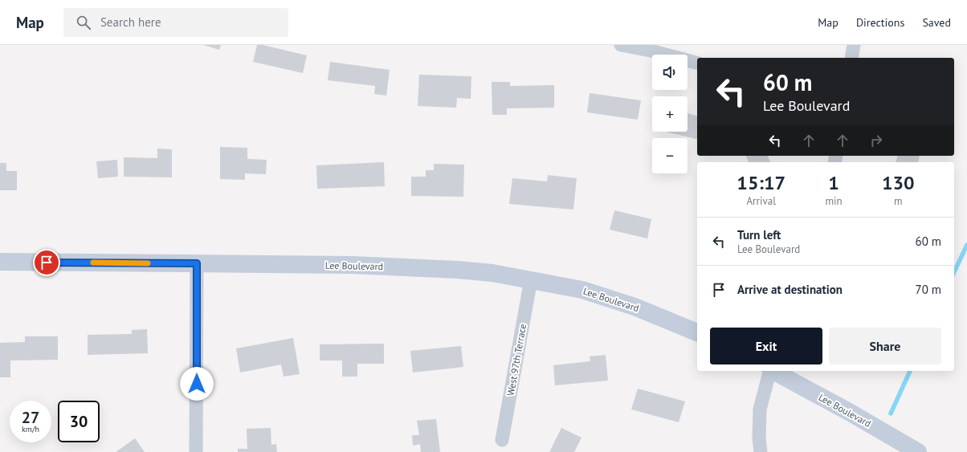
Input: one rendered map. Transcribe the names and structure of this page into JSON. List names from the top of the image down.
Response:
{
  "streets": {
    "street": ["Lee Boulevard", "West 97th Terrace"]
  },
  "crossings": [
    ["Lee Boulevard", "West 97th Terrace"]
  ],
  "page": {
    "header": "Map",
    "search": "Search here",
    "nav": ["Map", "Directions", "Saved"],
    "map_buttons": ["+", "−"],
    "turn": ["60 m", "Lee Boulevard"],
    "eta": [
      "15:17",
      "Arrival",
      "1",
      "min",
      "130",
      "m"
    ],
    "list": [
      {
        "name": "Turn left",
        "note": "Lee Boulevard",
        "value": "60 m"
      },
      {
        "name": "Arrive at destination",
        "value": "70 m"
      }
    ],
    "buttons": ["Exit", "Share"],
    "speed": "27 km/h",
    "limit": "30"
  }
}
